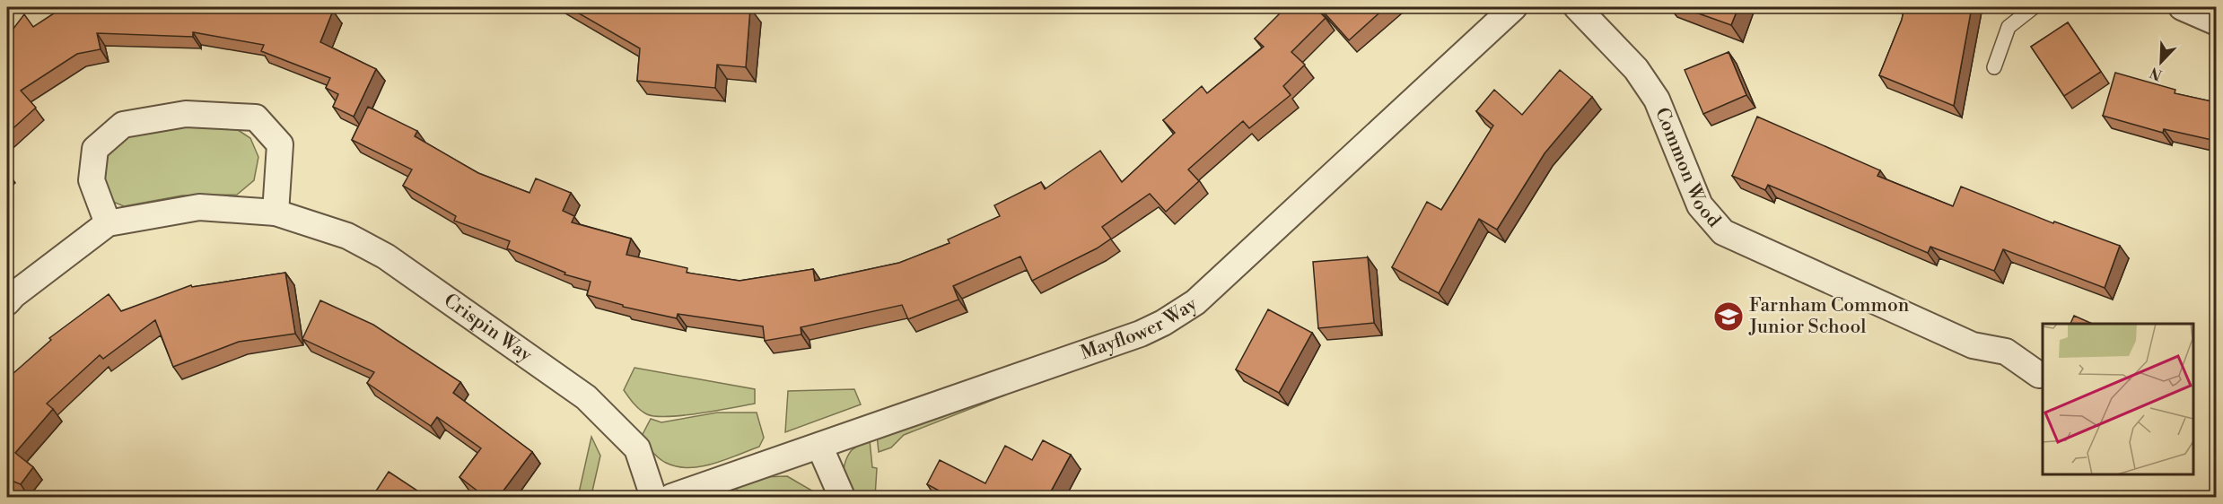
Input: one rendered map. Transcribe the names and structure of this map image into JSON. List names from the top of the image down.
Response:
{
  "streets": {
    "street": ["Common Wood", "Mayflower Way", "Crispin Way"]
  },
  "places": {
    "school or university": ["Farnham Common Junior School"]
  },
  "north": "bottom left"
}
